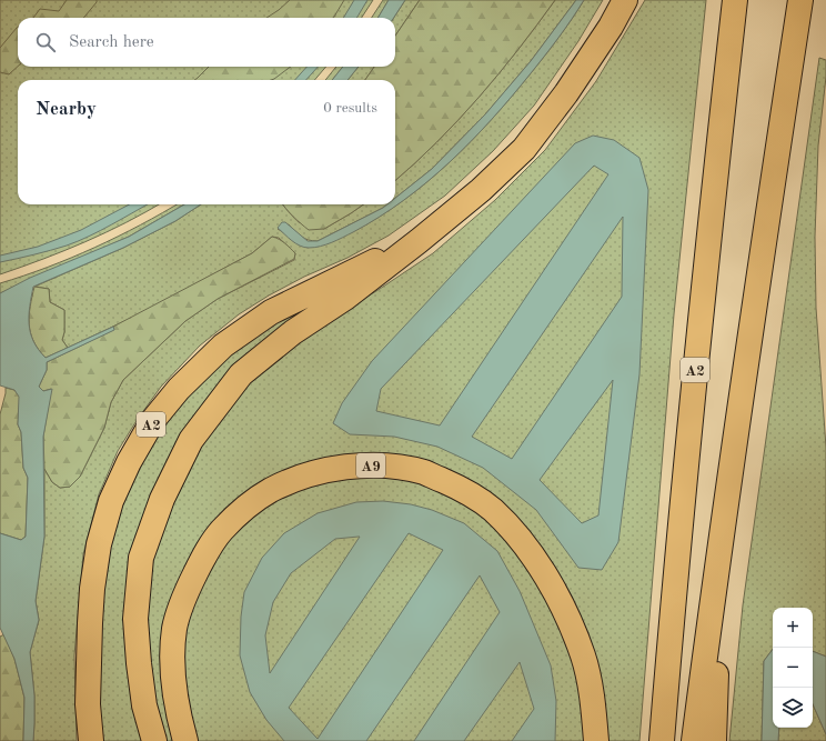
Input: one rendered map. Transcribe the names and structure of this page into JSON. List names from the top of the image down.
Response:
{
  "streets": {
    "highway": ["A2", "A9"]
  },
  "page": {
    "search": "Search here",
    "heading": ["Nearby", "0 results"],
    "map_buttons": ["+", "−"]
  }
}
